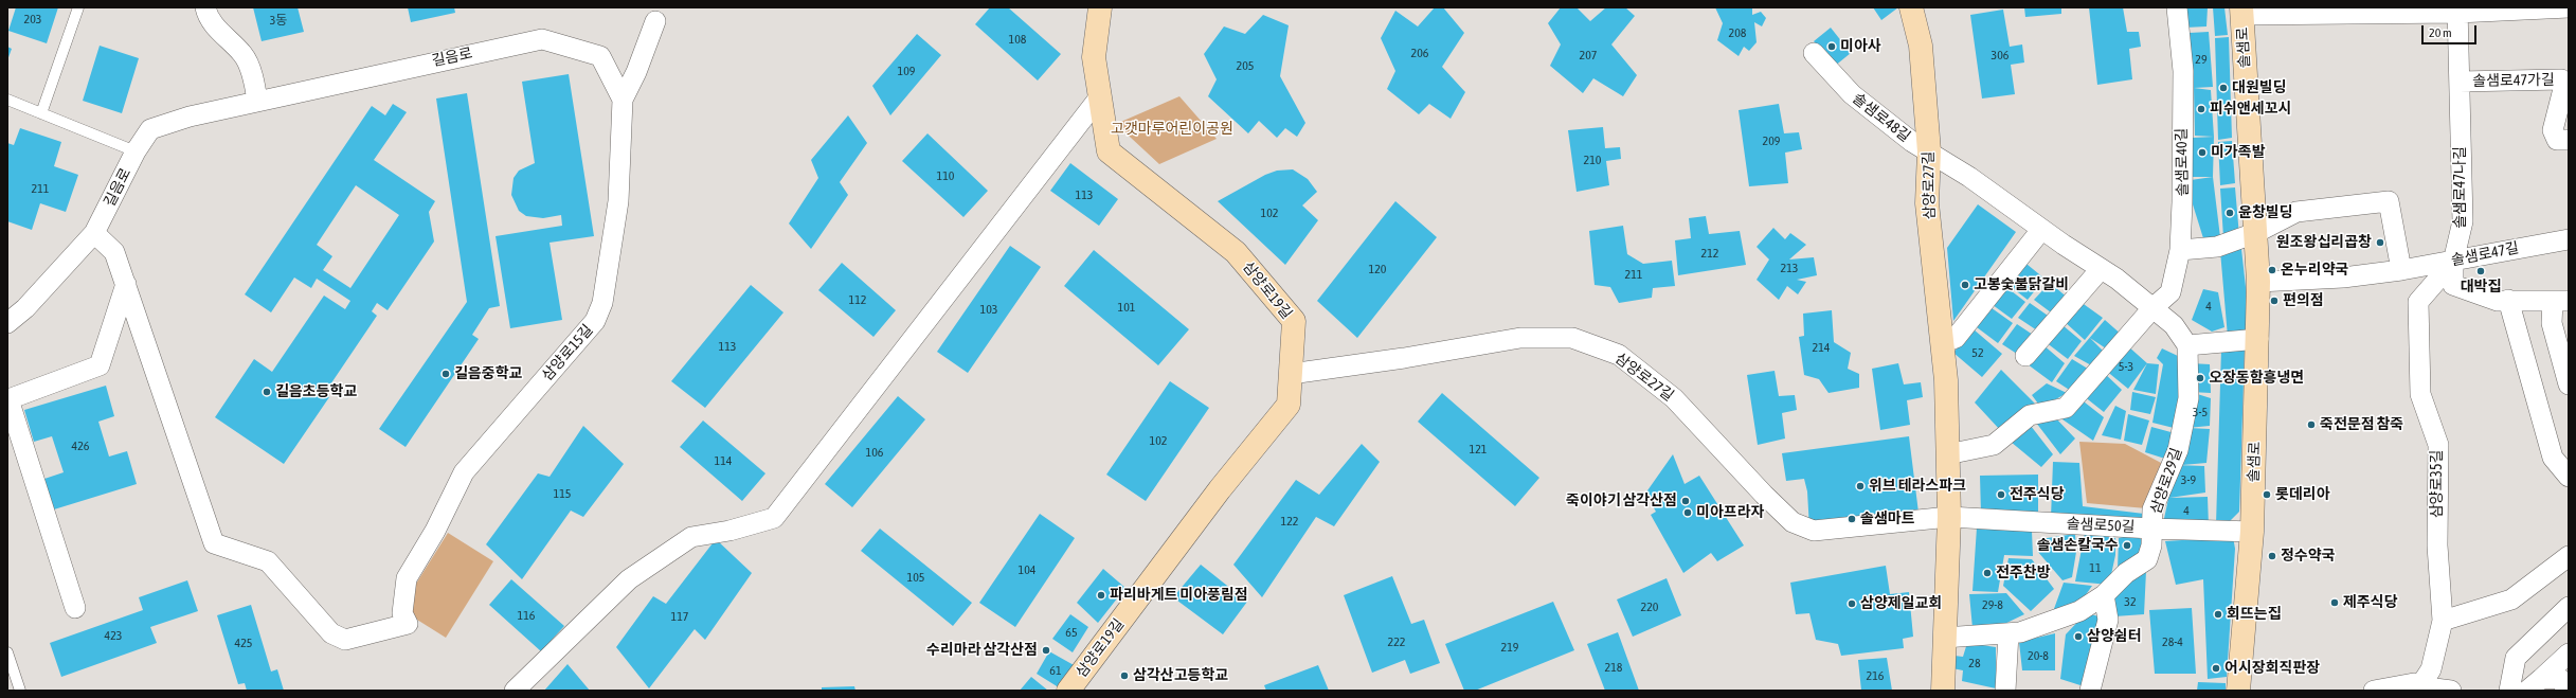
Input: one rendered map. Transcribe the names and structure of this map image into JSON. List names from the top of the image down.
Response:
{
  "streets": {
    "street": [
      "솔샘로",
      "길음로",
      "솔샘로47가길",
      "솔샘로48길",
      "솔샘로40길",
      "삼양로27길",
      "솔샘로47나길",
      "솔샘로47길",
      "삼양로19길",
      "삼양로15길",
      "삼양로29길",
      "삼양로35길",
      "솔샘로50길"
    ]
  },
  "crossings": [
    ["솔샘로", "솔샘로47나길"],
    ["솔샘로", "솔샘로47길"],
    ["솔샘로", "솔샘로50길"],
    ["길음로", "삼양로15길"],
    ["솔샘로47가길", "솔샘로47나길"],
    ["솔샘로48길", "솔샘로40길"],
    ["솔샘로48길", "삼양로27길"],
    ["솔샘로48길", "삼양로29길"],
    ["삼양로27길", "삼양로19길"],
    ["삼양로27길", "삼양로29길"],
    ["삼양로27길", "솔샘로50길"],
    ["솔샘로47나길", "솔샘로47길"],
    ["솔샘로47나길", "삼양로35길"],
    ["솔샘로47길", "삼양로35길"],
    ["삼양로29길", "솔샘로50길"]
  ],
  "parks": ["고갯마루어린이공원"],
  "places": [
    "미아사",
    "대원빌딩",
    "피쉬앤세꼬시",
    "미가족발",
    "윤창빌딩",
    "원조왕십리곱창",
    "온누리약국",
    "대박집",
    "고봉숯불닭갈비",
    "편의점",
    "길음중학교",
    "오장동함흥냉면",
    "길음초등학교",
    "죽전문점 참죽",
    "위브 테라스파크",
    "전주식당",
    "롯데리아",
    "죽이야기 삼각산점",
    "미아프라자",
    "솔샘마트",
    "솔샘손칼국수",
    "정수약국",
    "전주찬방",
    "파리바게트 미아풍림점",
    "제주식당",
    "삼양제일교회",
    "회뜨는집",
    "삼양쉼터",
    "수리마라 삼각산점",
    "어시장회직판장",
    "삼각산고등학교"
  ],
  "house_numbers": [
    "203",
    "3동",
    "208",
    "108",
    "206",
    "207",
    "306",
    "29",
    "205",
    "109",
    "209",
    "210",
    "110",
    "211",
    "113",
    "102",
    "212",
    "213",
    "120",
    "211",
    "112",
    "4",
    "101",
    "103",
    "113",
    "214",
    "52",
    "5-3",
    "3-5",
    "102",
    "426",
    "121",
    "106",
    "114",
    "3-9",
    "115",
    "4",
    "122",
    "11",
    "104",
    "105",
    "32",
    "29-8",
    "220",
    "116",
    "117",
    "65",
    "423",
    "222",
    "28-4",
    "425",
    "219",
    "20-8",
    "28",
    "218",
    "61",
    "216"
  ],
  "scale_bar": "20 m"
}
